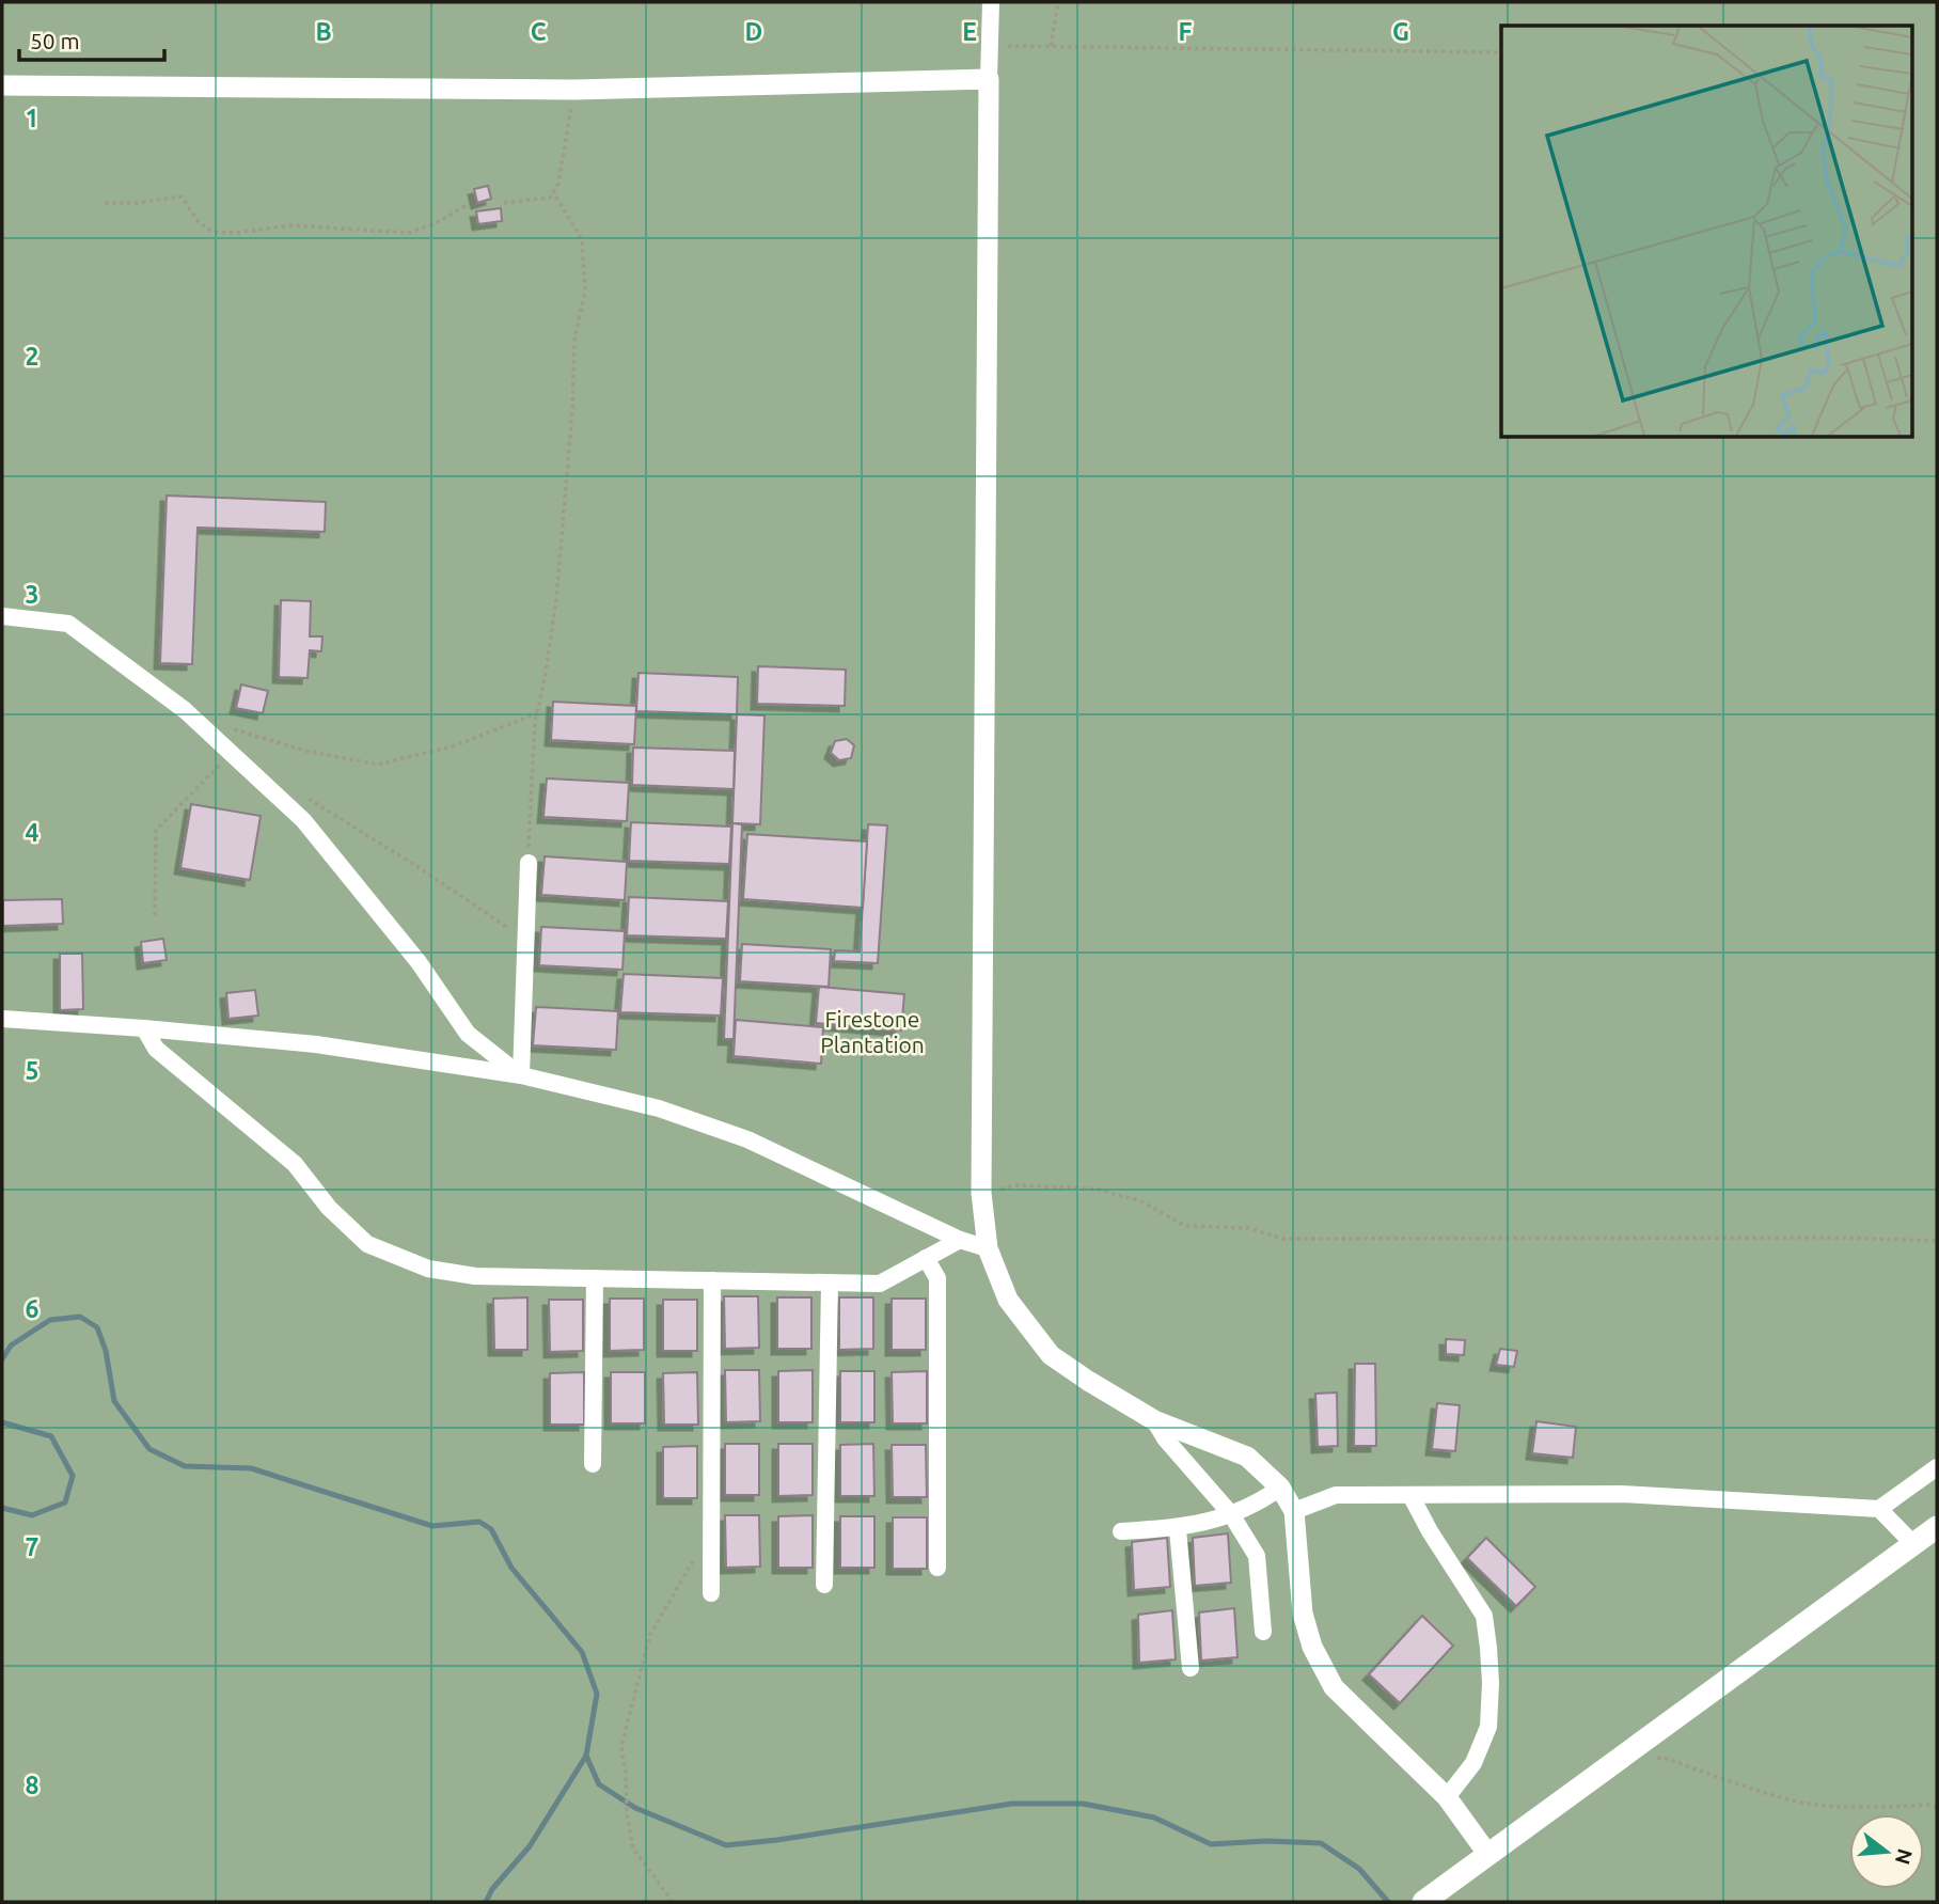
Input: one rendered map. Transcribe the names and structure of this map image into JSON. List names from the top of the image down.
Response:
{
  "parks": ["Firestone Plantation"],
  "scale_bar": "50 m",
  "north": "right",
  "grid": {
    "columns": [
      "B",
      "C",
      "D",
      "E",
      "F",
      "G"
    ],
    "rows": [
      "1",
      "2",
      "3",
      "4",
      "5",
      "6",
      "7",
      "8"
    ]
  }
}
